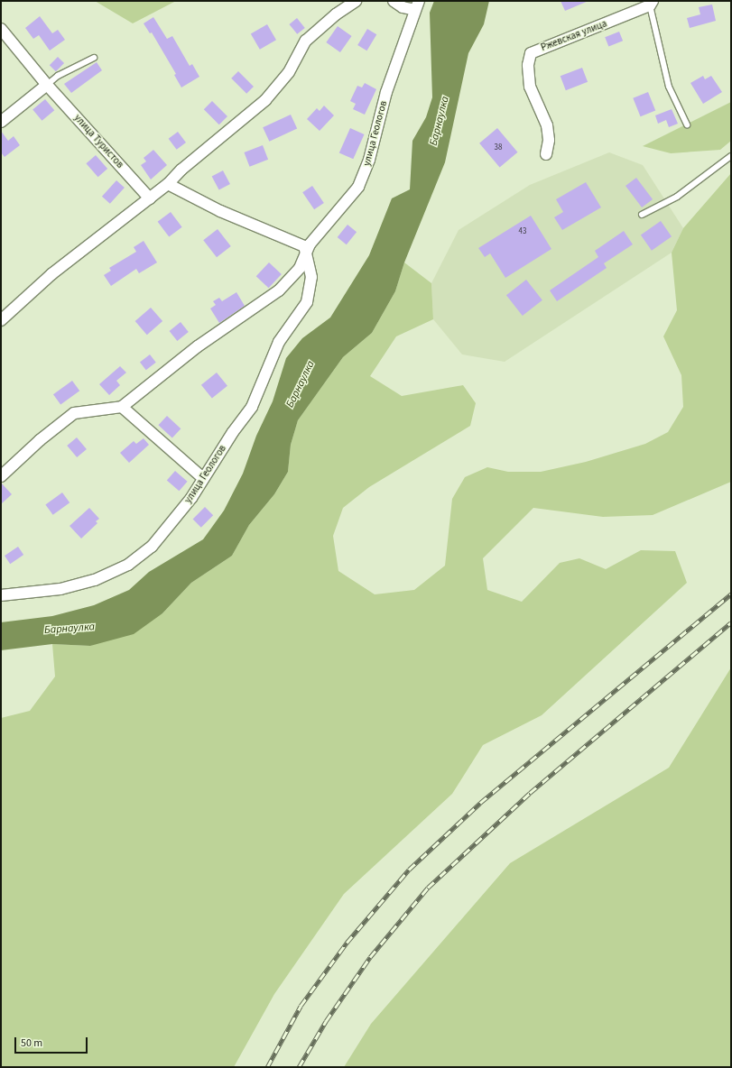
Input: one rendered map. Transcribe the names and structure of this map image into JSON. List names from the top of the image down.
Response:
{
  "streets": {
    "street": ["Ржевская улица", "улица Геологов", "улица Туристов"]
  },
  "water": ["Барнаулка"],
  "house_numbers": ["38", "43"],
  "scale_bar": "50 m"
}
